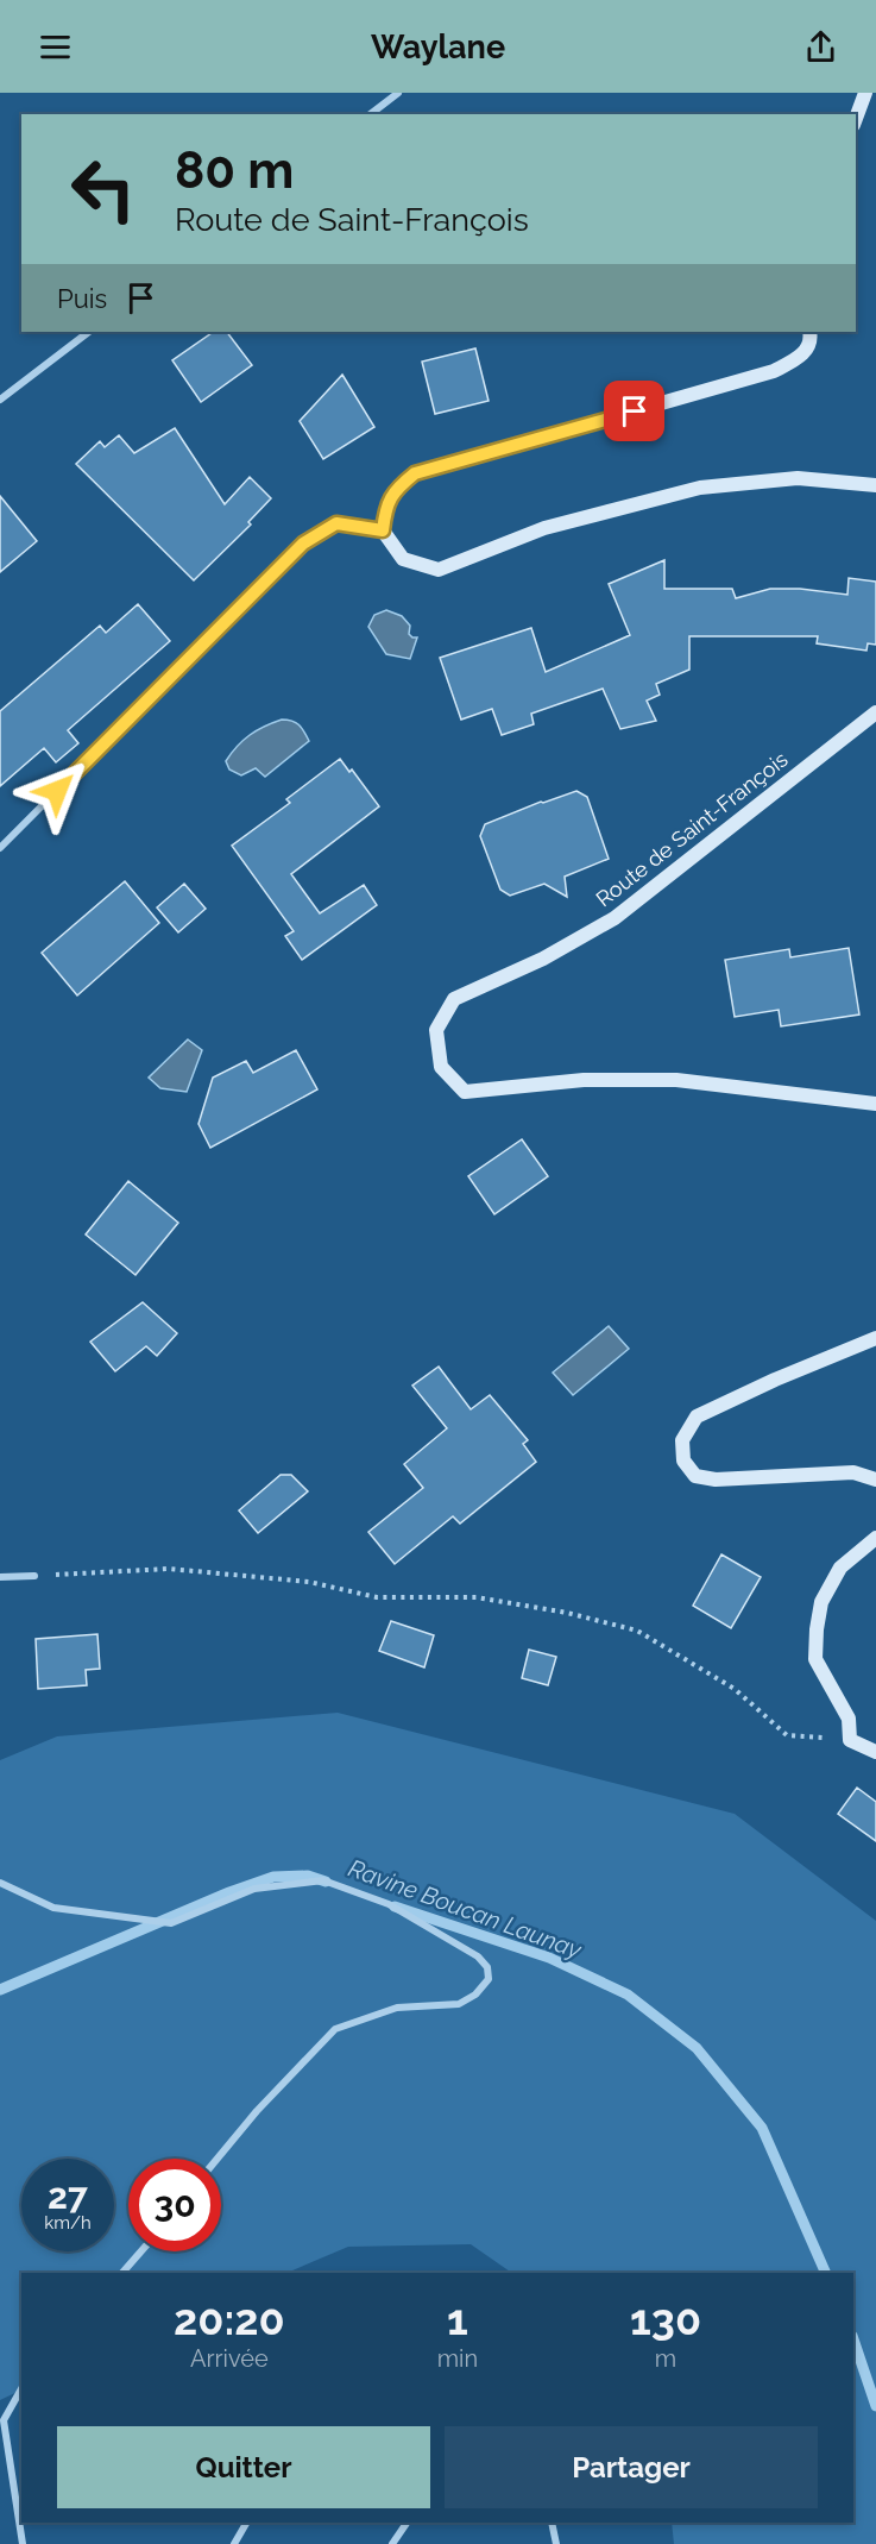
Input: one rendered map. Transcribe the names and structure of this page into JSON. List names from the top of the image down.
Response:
{
  "streets": {
    "main road": ["Route de Saint-François"]
  },
  "water": ["Ravine Boucan Launay"],
  "page": {
    "header": "Waylane",
    "turn": ["80 m", "Route de Saint-François"],
    "then": "Puis",
    "speed": "27 km/h",
    "limit": "30",
    "eta": [
      "20:20",
      "Arrivée",
      "1",
      "min",
      "130",
      "m"
    ],
    "buttons": ["Quitter", "Partager"]
  }
}
